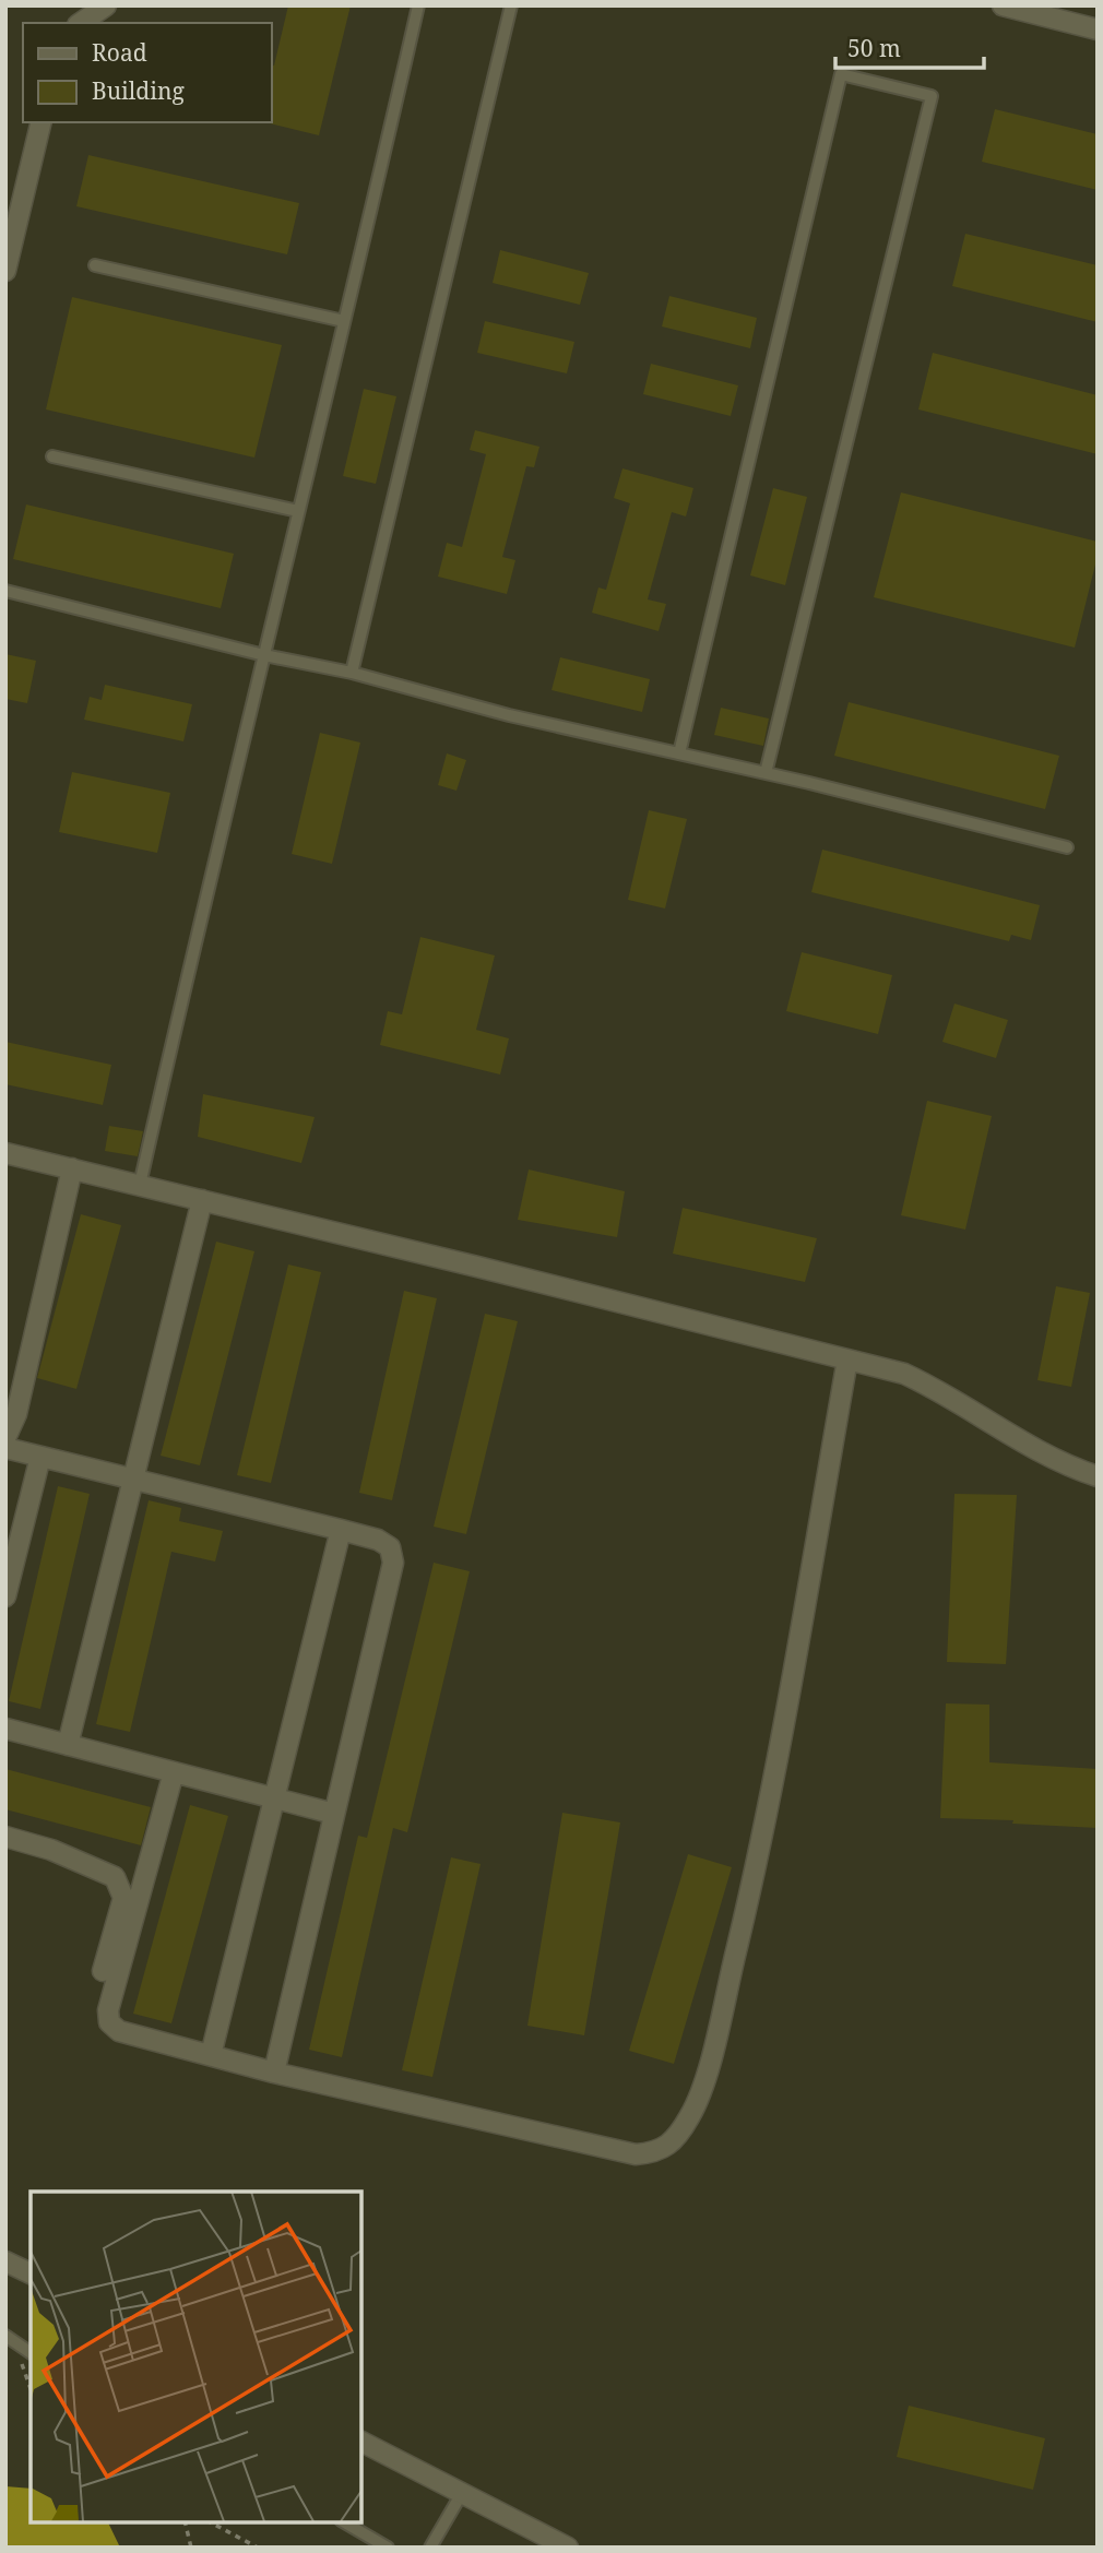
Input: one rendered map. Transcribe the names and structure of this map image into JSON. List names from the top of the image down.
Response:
{
  "legend": ["Road", "Building"],
  "scale_bar": "50 m"
}
